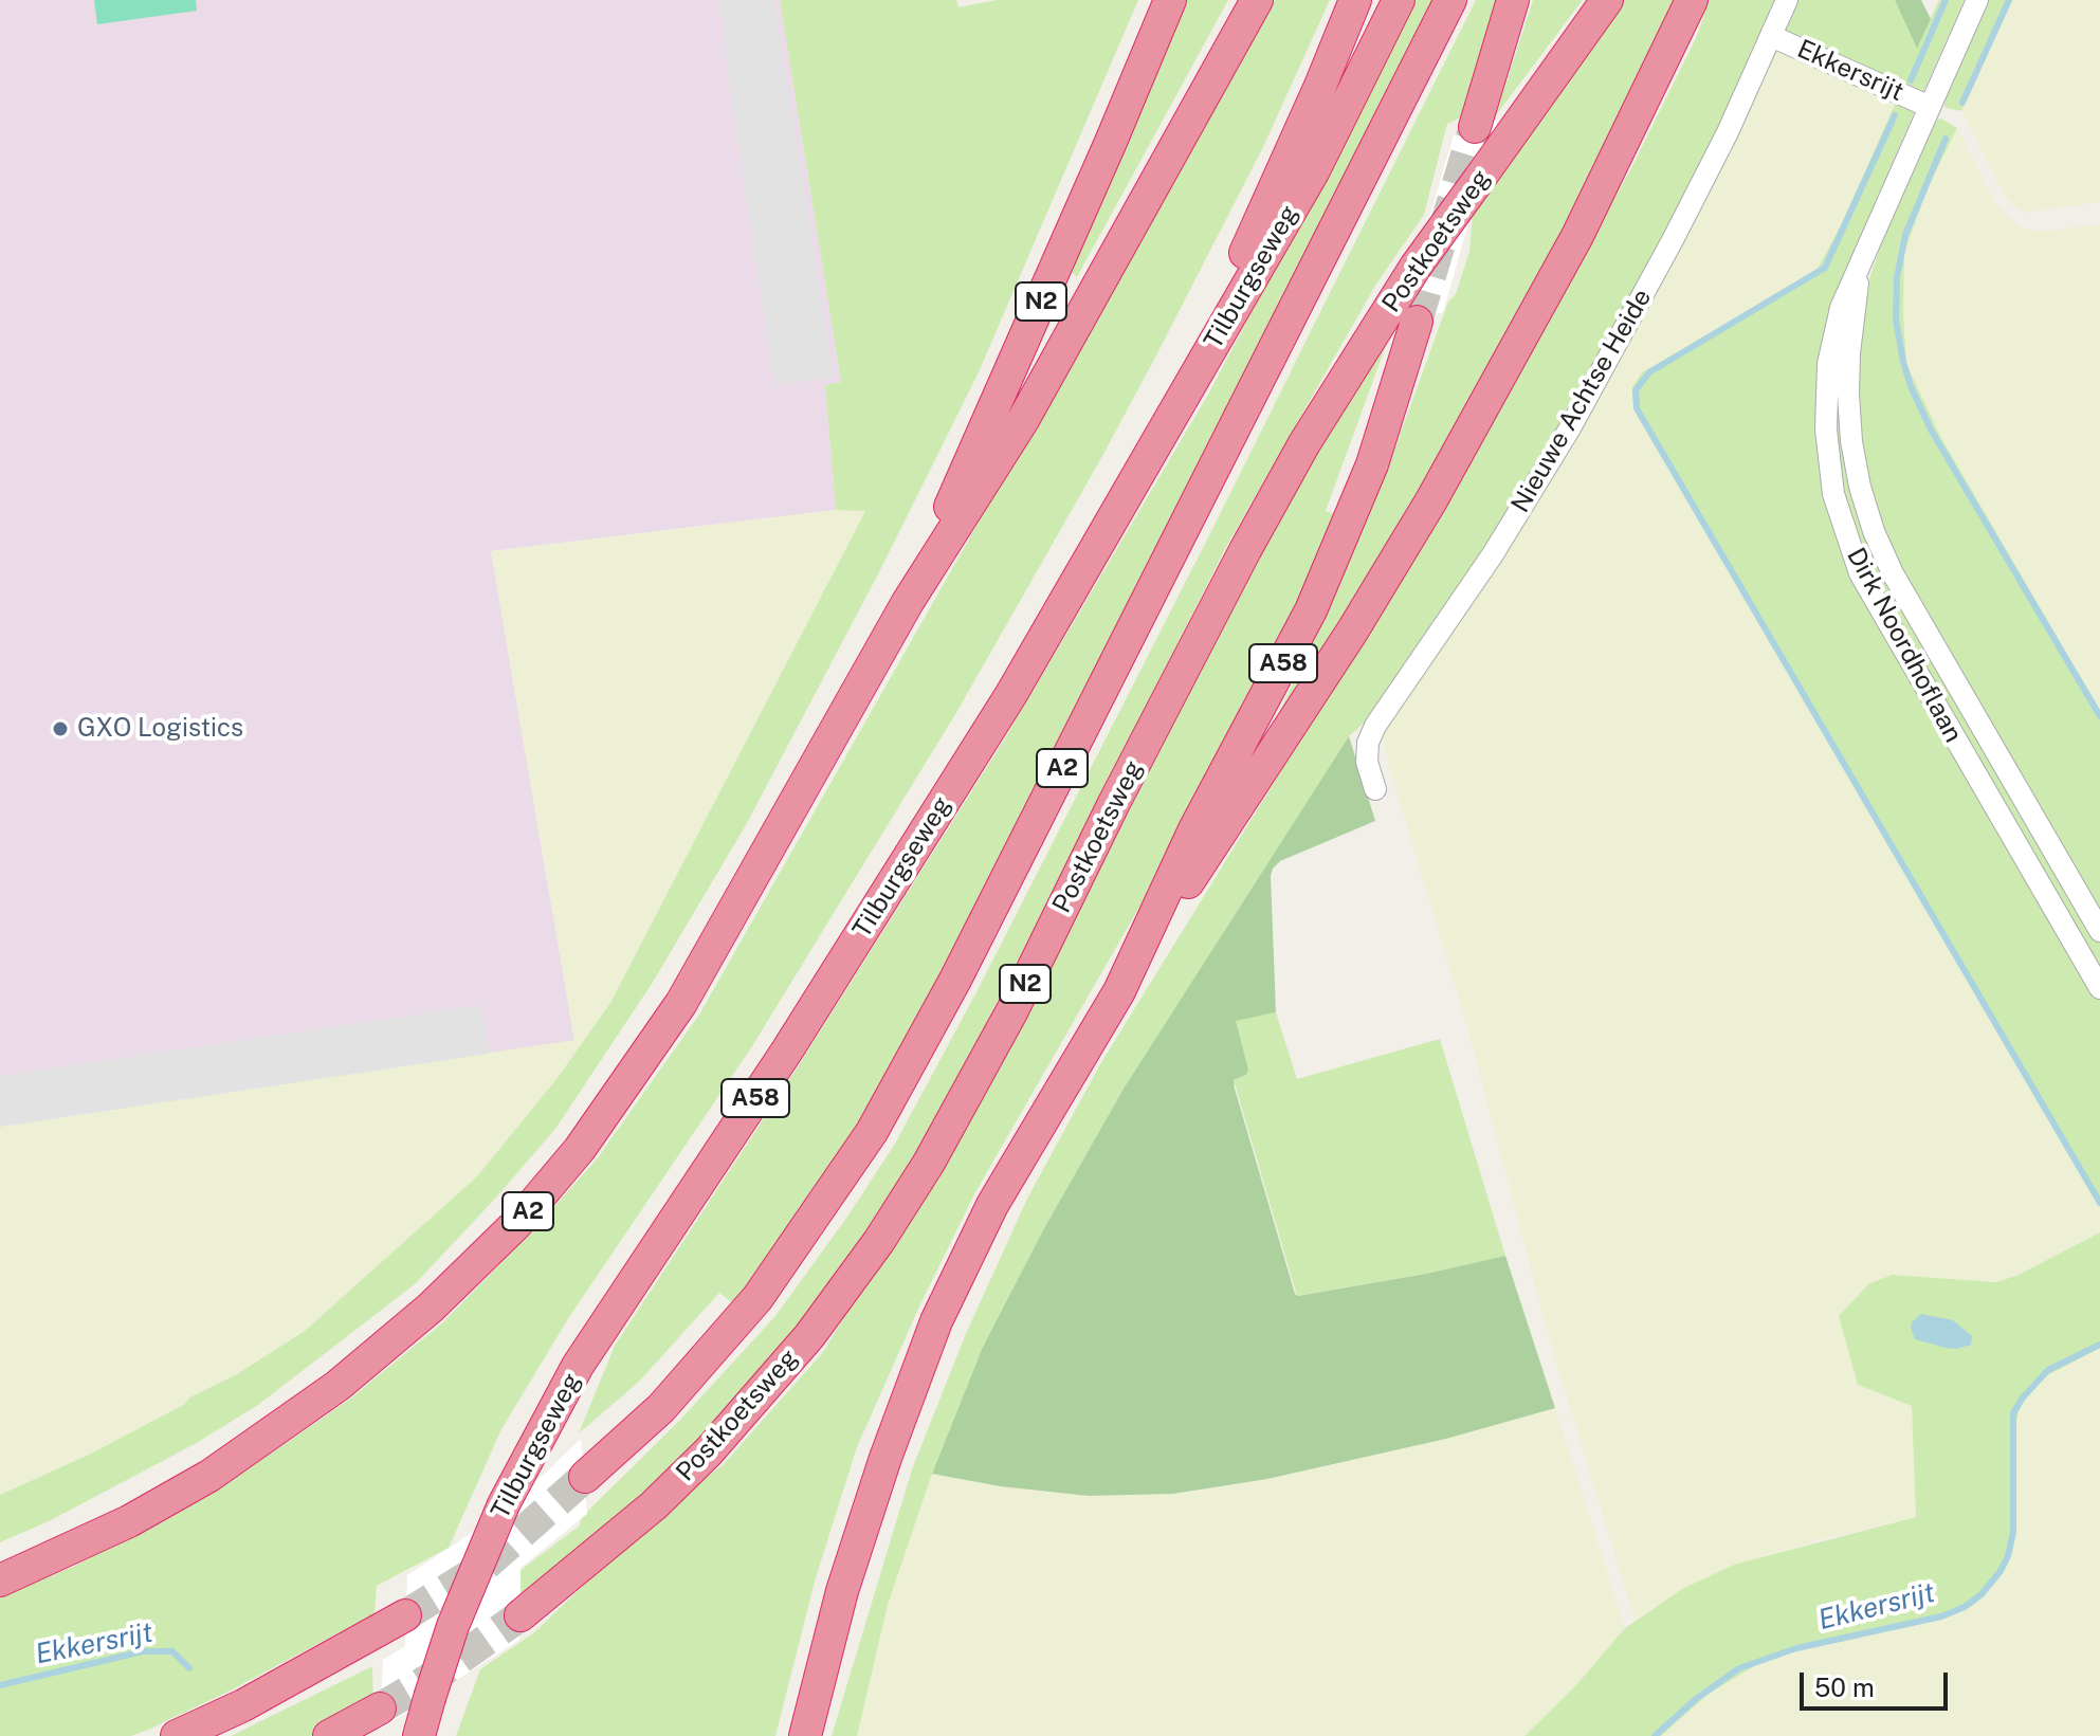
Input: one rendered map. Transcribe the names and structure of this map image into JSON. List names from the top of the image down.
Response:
{
  "streets": {
    "highway": [
      "Postkoetsweg",
      "Tilburgseweg",
      "N2",
      "A58",
      "A2"
    ],
    "street": ["Ekkersrijt", "Nieuwe Achtse Heide", "Dirk Noordhoflaan"]
  },
  "crossings": [
    ["Ekkersrijt", "Nieuwe Achtse Heide"],
    ["Ekkersrijt", "Dirk Noordhoflaan"],
    ["N2", "A2"]
  ],
  "water": ["Ekkersrijt"],
  "places": ["GXO Logistics"],
  "scale_bar": "50 m"
}
